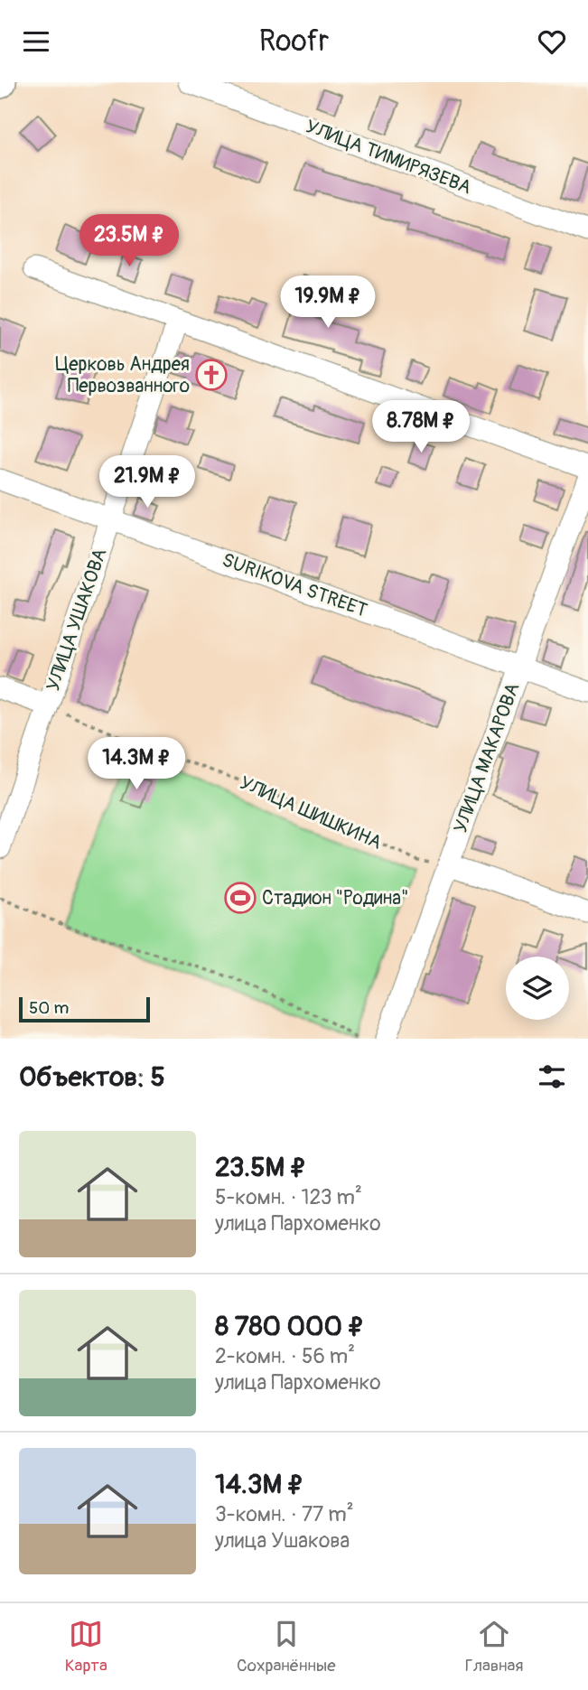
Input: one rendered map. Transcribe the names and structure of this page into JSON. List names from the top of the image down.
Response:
{
  "streets": {
    "street": [
      "УЛИЦА ТИМИРЯЗЕВА",
      "SURIKOVA STREET",
      "УЛИЦА УШАКОВА",
      "УЛИЦА МАКАРОВА"
    ],
    "path": ["УЛИЦА ШИШКИНА"]
  },
  "crossings": [
    ["SURIKOVA STREET", "УЛИЦА УШАКОВА"],
    ["SURIKOVA STREET", "УЛИЦА МАКАРОВА"],
    ["УЛИЦА УШАКОВА", "УЛИЦА ШИШКИНА"],
    ["УЛИЦА МАКАРОВА", "УЛИЦА ШИШКИНА"]
  ],
  "places": {
    "church": ["Церковь Андрея Первозванного"],
    "sports": ["Стадион \"Родина\""]
  },
  "scale_bar": "50 m",
  "page": {
    "header": "Roofr",
    "price": [
      "23.5M ₽",
      "19.9M ₽",
      "8.78M ₽",
      "21.9M ₽",
      "14.3M ₽"
    ],
    "scale": "50 m",
    "heading": "Объектов: 5",
    "list": [
      {
        "name": "23.5M ₽",
        "note": "5-комн. · 123 m² · улица Пархоменко"
      },
      {
        "name": "8 780 000 ₽",
        "note": "2-комн. · 56 m² · улица Пархоменко"
      },
      {
        "name": "14.3M ₽",
        "note": "3-комн. · 77 m² · улица Ушакова"
      }
    ],
    "tabs": ["Карта", "Сохранённые", "Главная"]
  }
}
